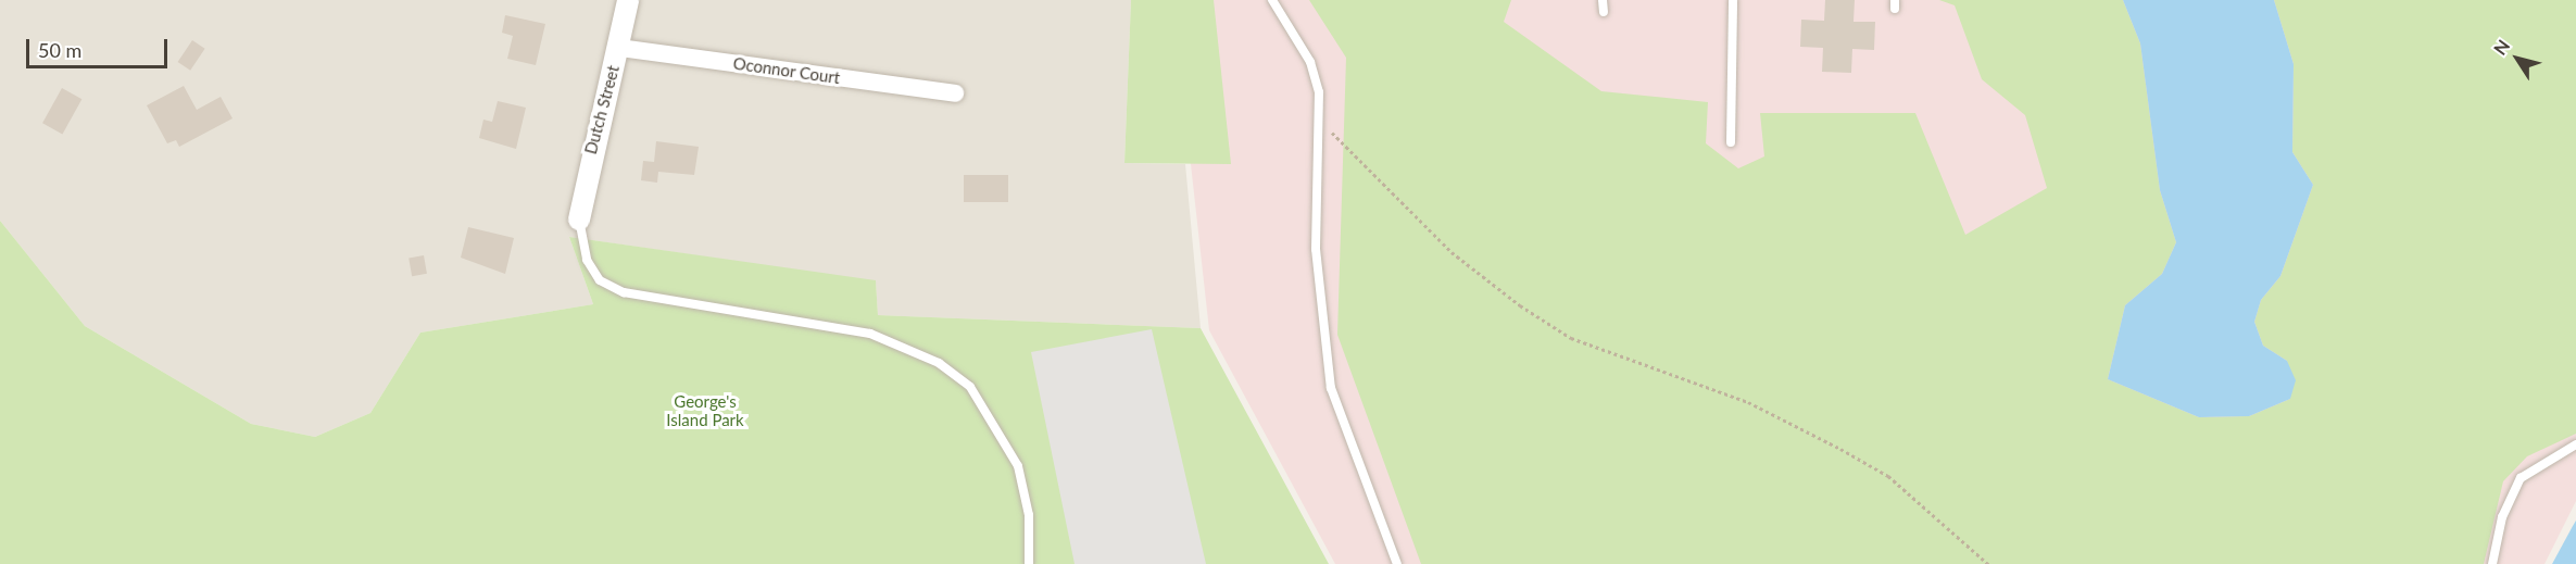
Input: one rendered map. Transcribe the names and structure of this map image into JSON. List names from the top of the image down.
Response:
{
  "streets": {
    "street": ["Oconnor Court", "Dutch Street"]
  },
  "crossings": [
    ["Oconnor Court", "Dutch Street"]
  ],
  "parks": ["George's Island Park"],
  "scale_bar": "50 m",
  "north": "top left"
}
